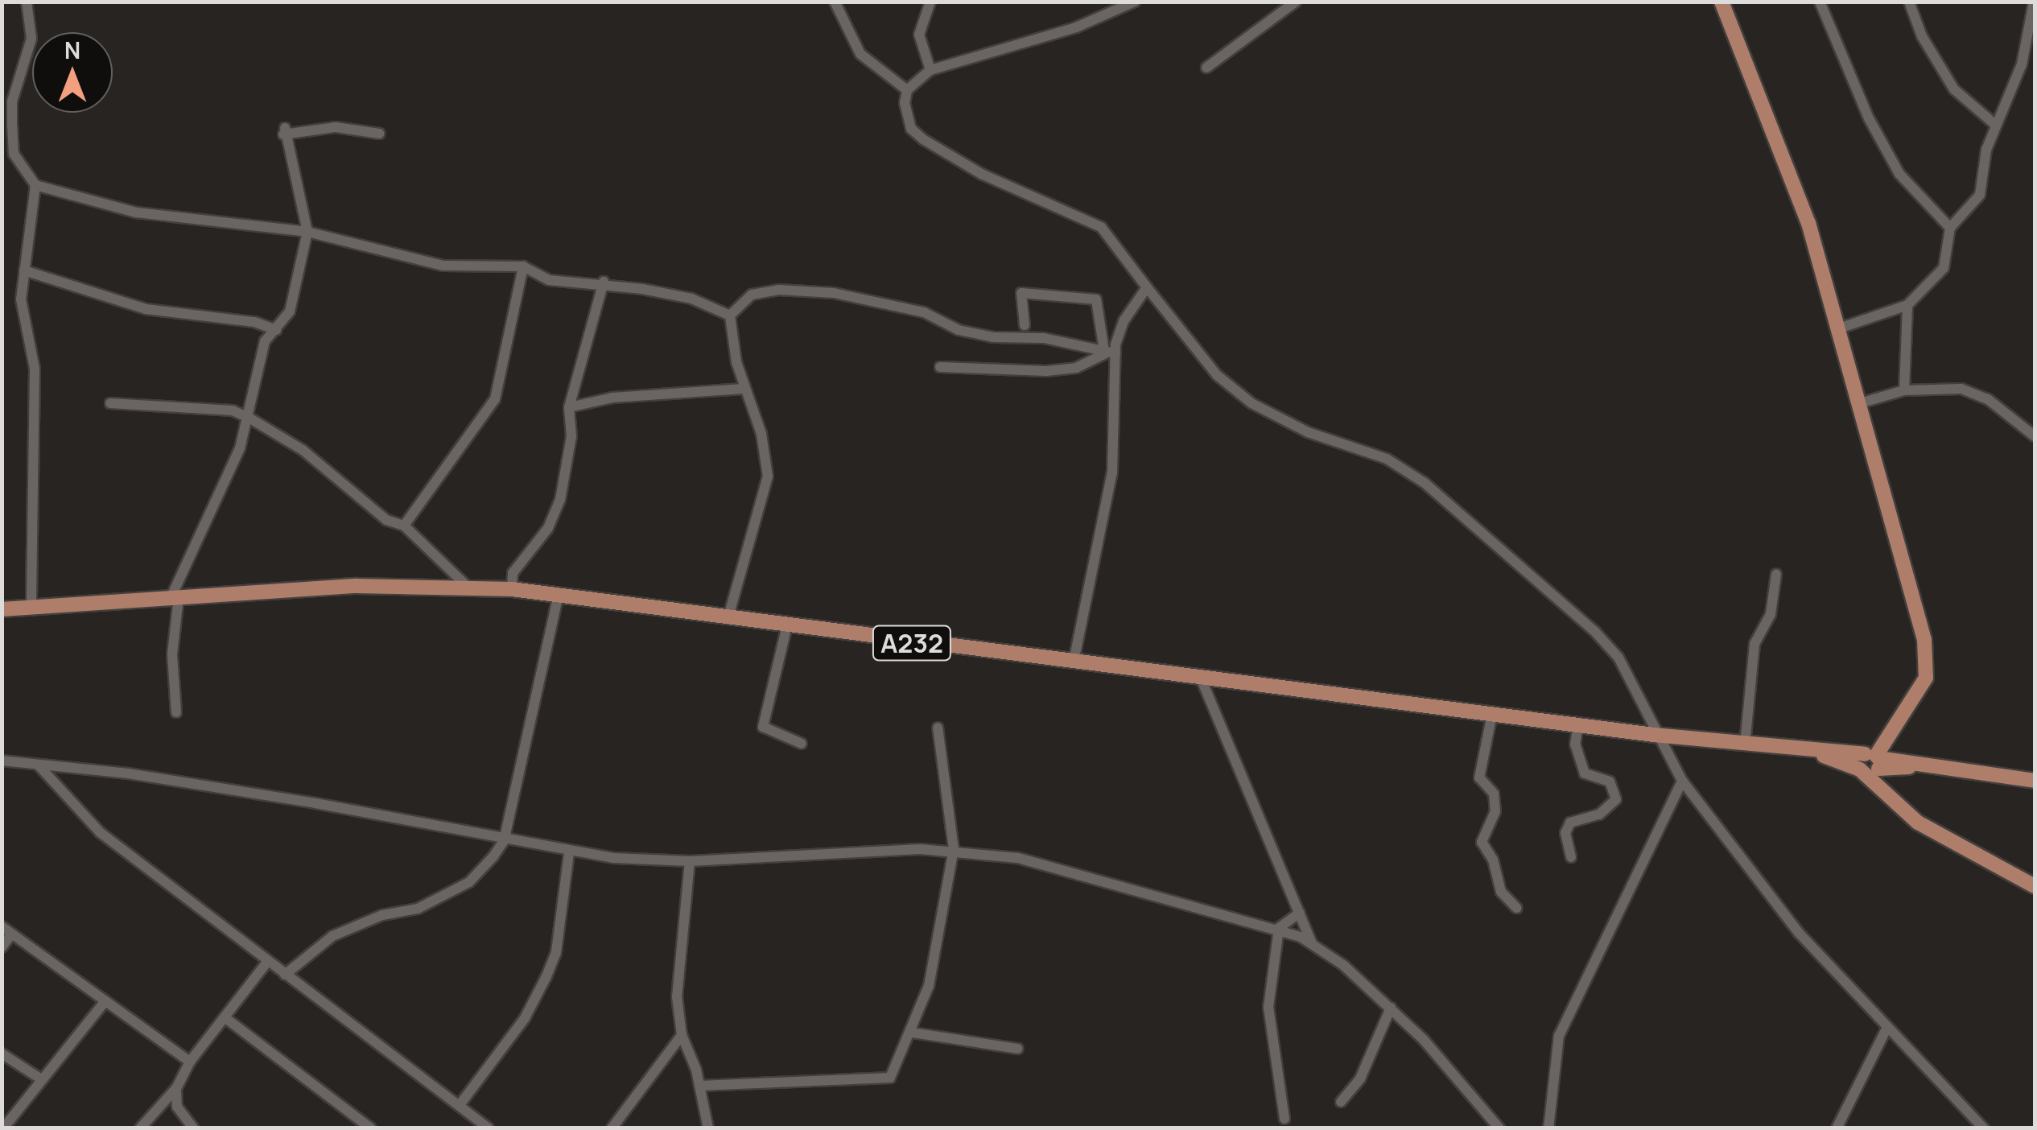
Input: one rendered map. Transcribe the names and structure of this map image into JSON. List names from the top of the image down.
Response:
{
  "streets": {
    "main road": ["A232"]
  },
  "north": "top"
}
